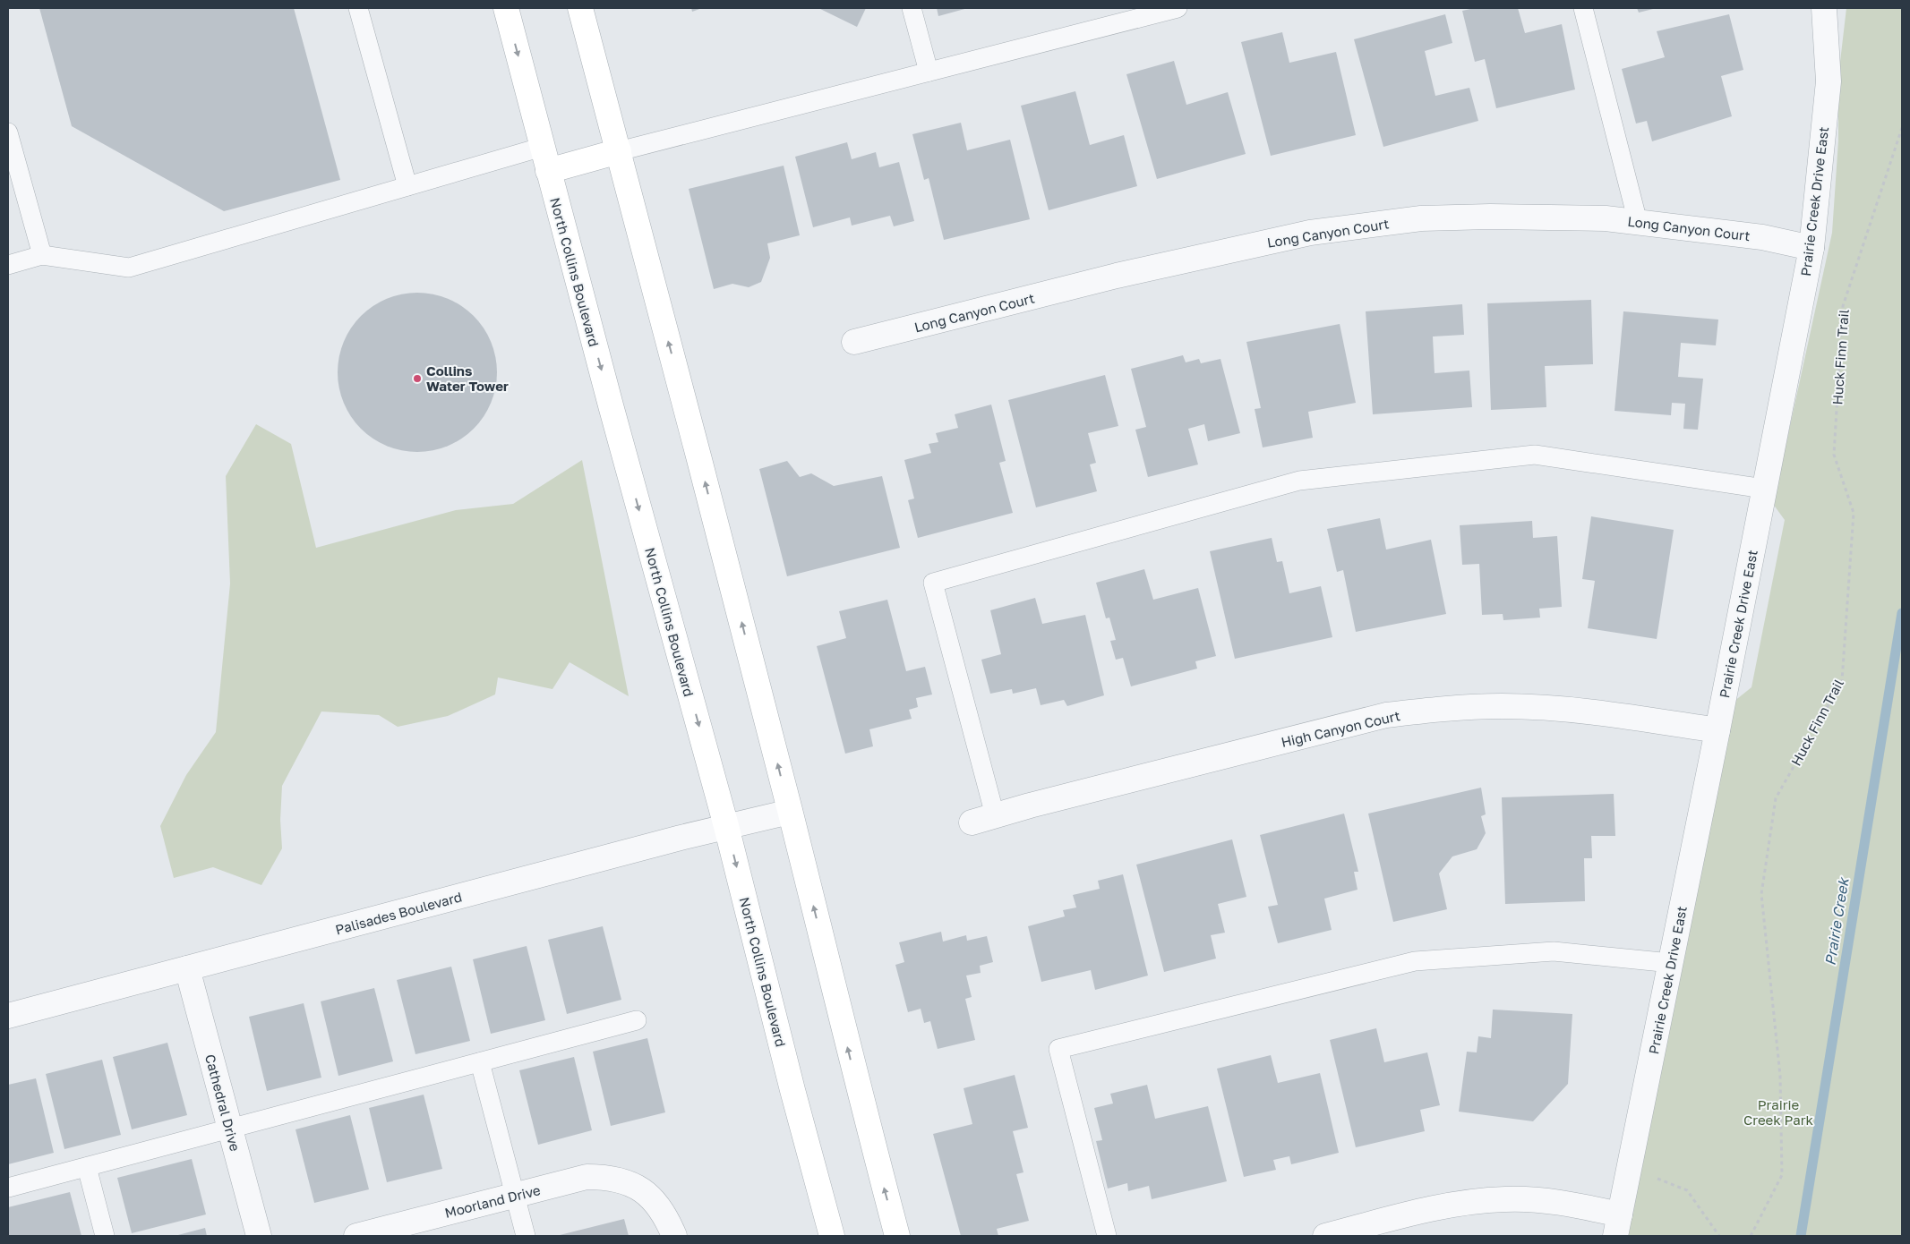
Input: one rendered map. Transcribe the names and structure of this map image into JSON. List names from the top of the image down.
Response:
{
  "streets": {
    "main road": ["North Collins Boulevard"],
    "street": [
      "Prairie Creek Drive East",
      "Long Canyon Court",
      "High Canyon Court",
      "Palisades Boulevard",
      "Cathedral Drive",
      "Moorland Drive"
    ],
    "path": ["Huck Finn Trail"]
  },
  "crossings": [
    ["Prairie Creek Drive East", "Long Canyon Court"],
    ["Prairie Creek Drive East", "High Canyon Court"],
    ["North Collins Boulevard", "Palisades Boulevard"],
    ["Palisades Boulevard", "Cathedral Drive"]
  ],
  "water": ["Prairie Creek"],
  "parks": ["Prairie Creek Park"],
  "places": ["Collins Water Tower"]
}
